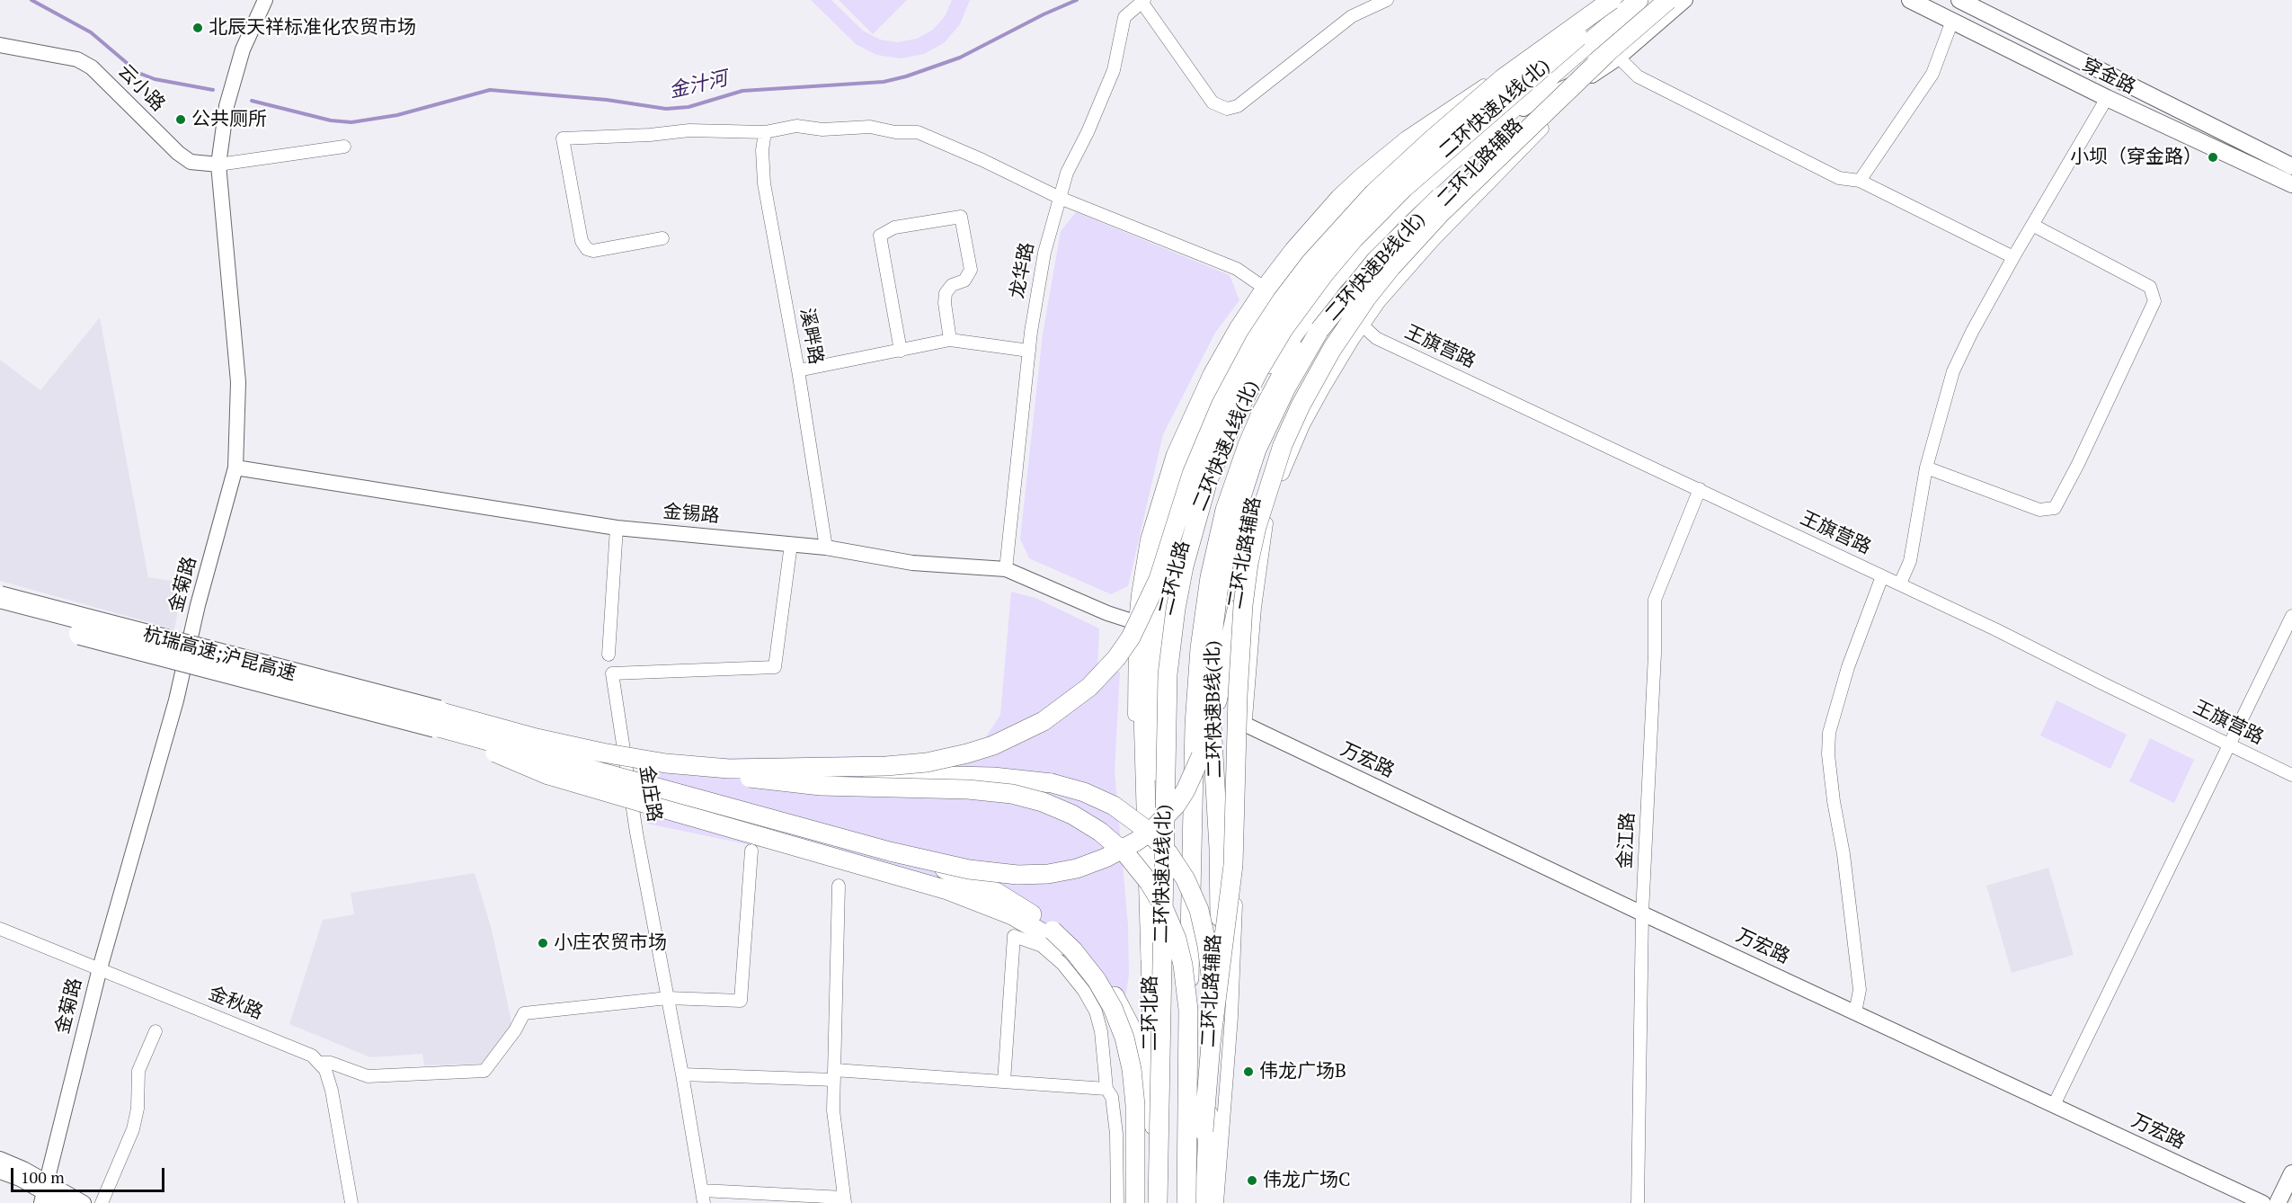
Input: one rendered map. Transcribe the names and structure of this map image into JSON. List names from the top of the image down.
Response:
{
  "streets": {
    "highway": ["杭瑞高速;沪昆高速"],
    "main road": [
      "穿金路",
      "二环快速A线(北)",
      "二环快速B线(北)",
      "二环北路"
    ],
    "street": [
      "云小路",
      "二环北路辅路",
      "龙华路",
      "溪畔路",
      "王旗营路",
      "金锡路",
      "金菊路",
      "万宏路",
      "金庄路",
      "金江路",
      "金秋路"
    ]
  },
  "crossings": [
    ["云小路", "金菊路"],
    ["二环快速A线(北)", "二环北路"],
    ["二环北路辅路", "二环快速B线(北)"],
    ["二环北路辅路", "王旗营路"],
    ["二环北路辅路", "万宏路"],
    ["龙华路", "金锡路"],
    ["溪畔路", "金锡路"],
    ["王旗营路", "金江路"],
    ["金锡路", "金菊路"],
    ["金锡路", "金庄路"],
    ["金菊路", "金秋路"],
    ["万宏路", "金江路"],
    ["金庄路", "金秋路"]
  ],
  "water": ["金汁河"],
  "places": [
    "北辰天祥标准化农贸市场",
    "公共厕所",
    "小坝（穿金路）",
    "小庄农贸市场",
    "伟龙广场B",
    "伟龙广场C"
  ],
  "scale_bar": "100 m"
}
